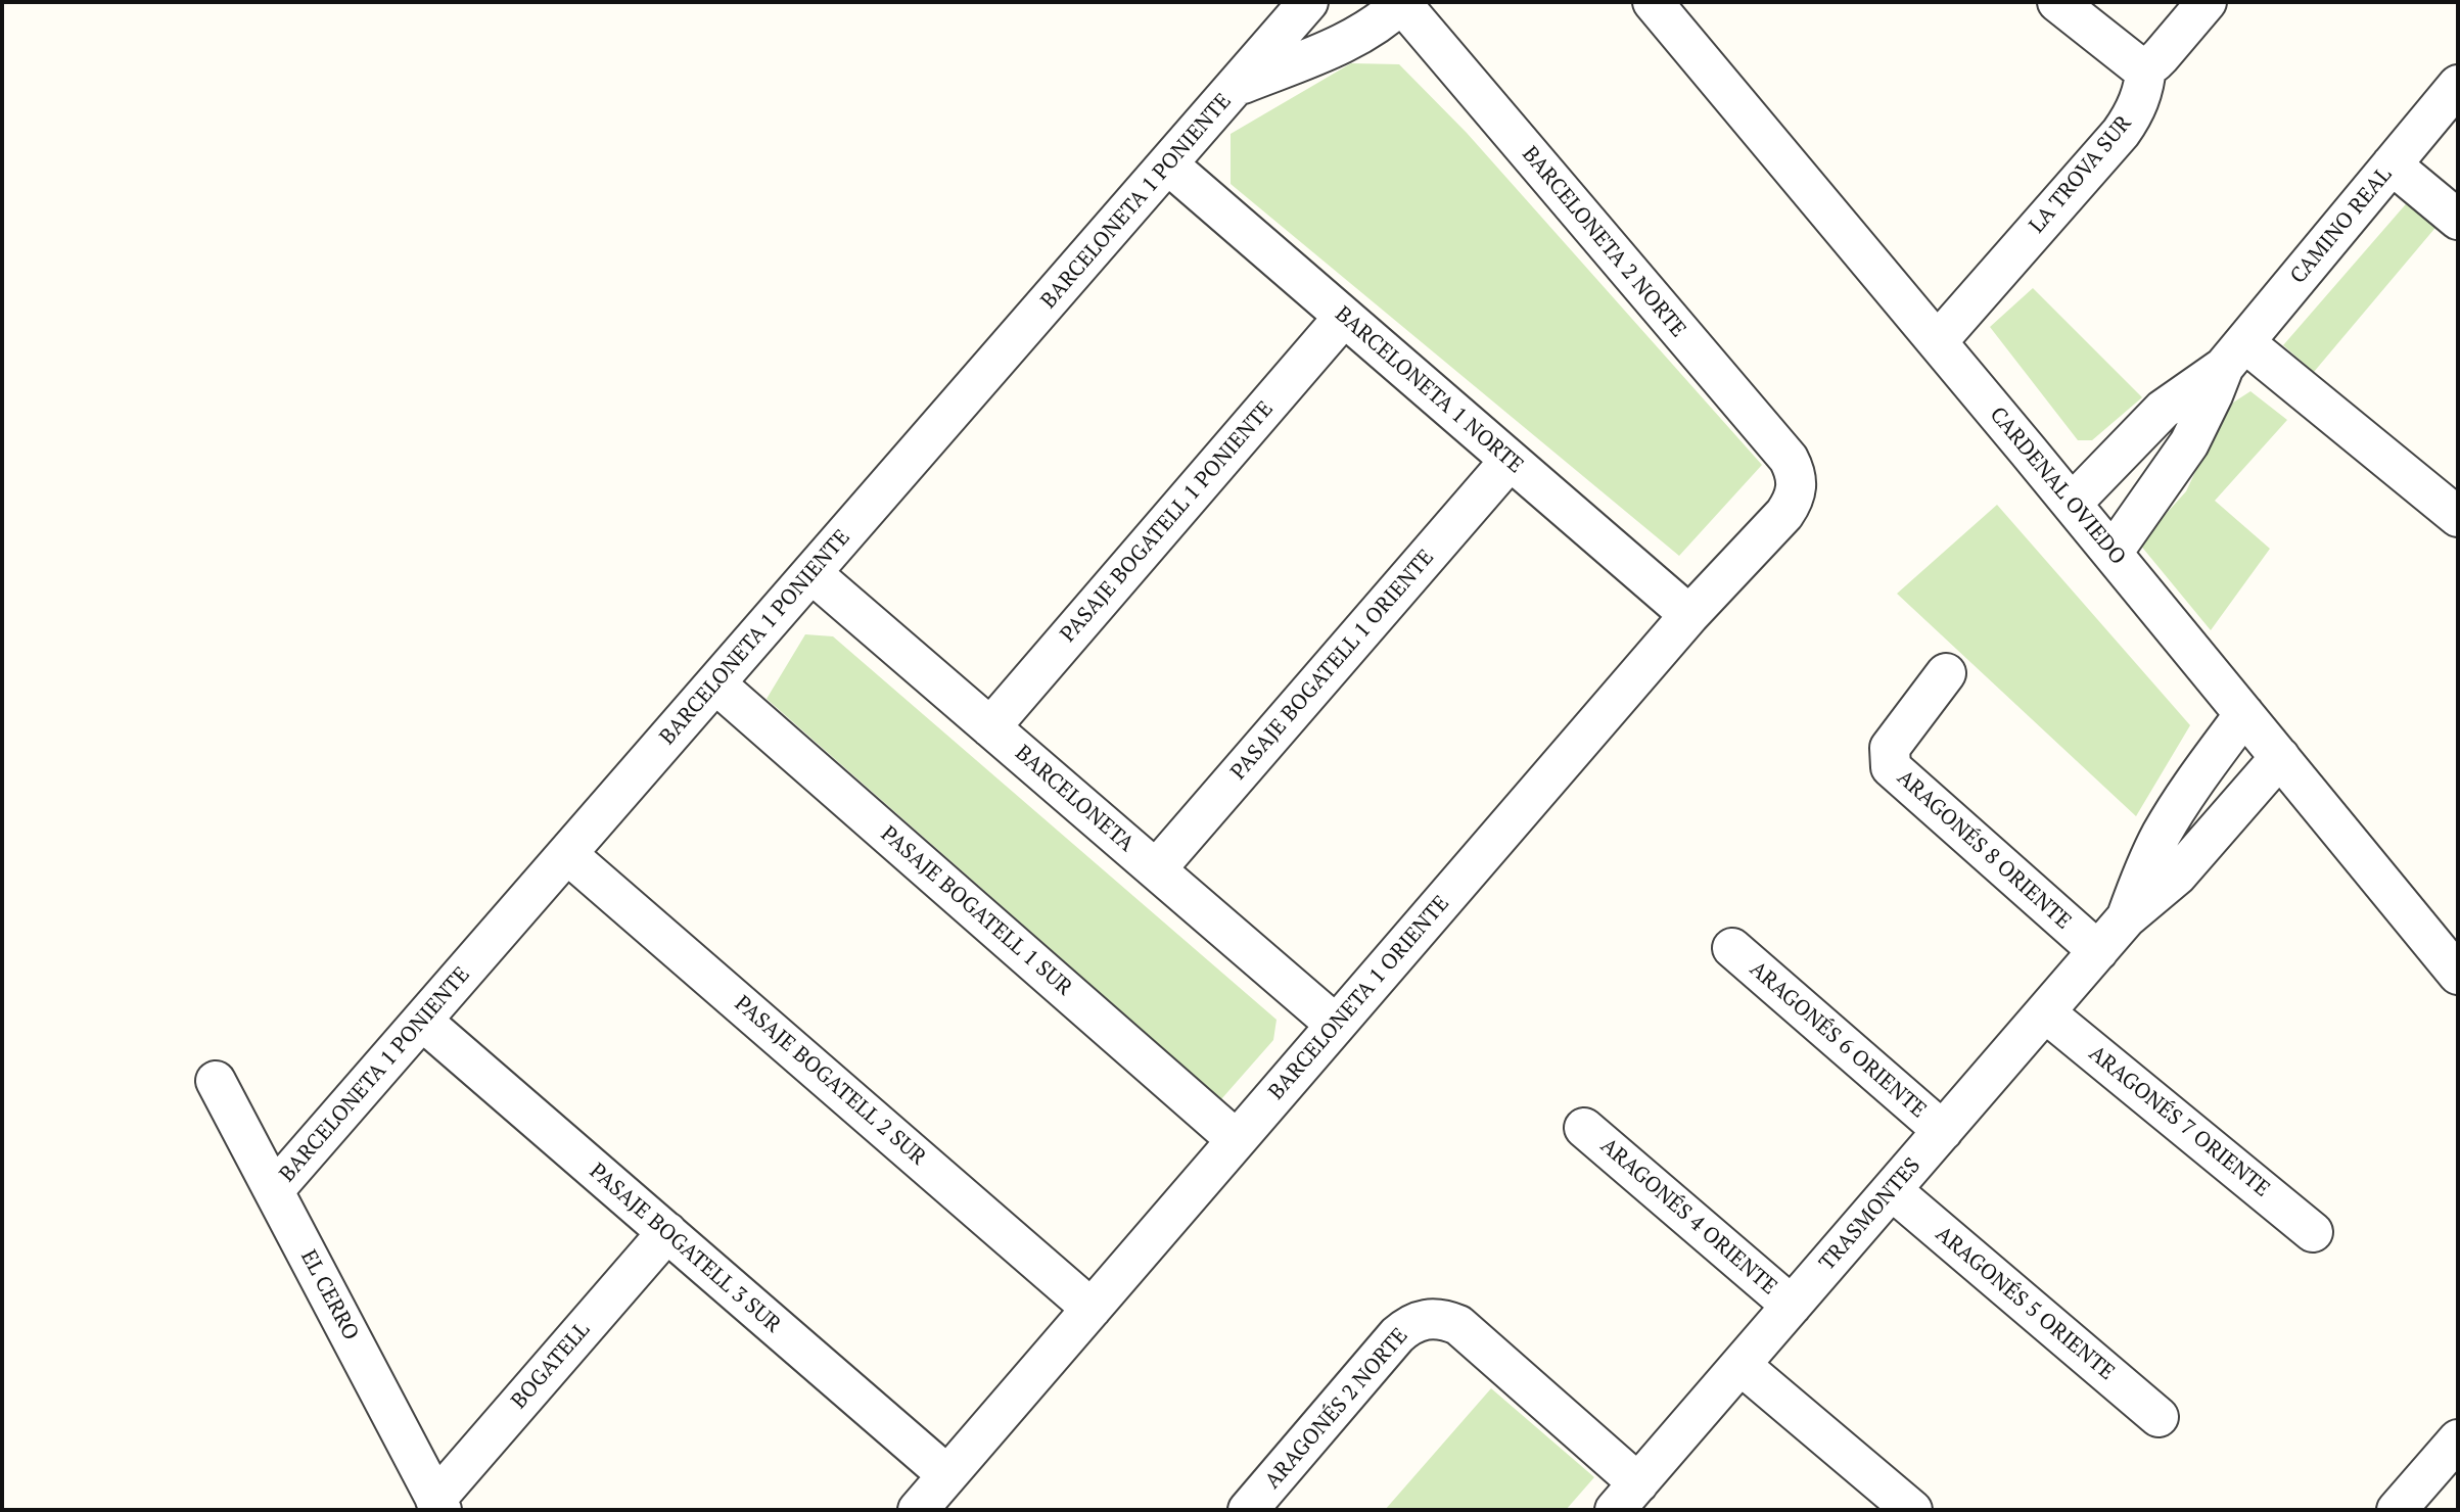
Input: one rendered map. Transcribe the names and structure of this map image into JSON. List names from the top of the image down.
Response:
{
  "streets": {
    "street": [
      "LA TROVA SUR",
      "BARCELONETA 1 PONIENTE",
      "CAMINO REAL",
      "BARCELONETA 2 NORTE",
      "BARCELONETA 1 NORTE",
      "CARDENAL OVIEDO",
      "PASAJE BOGATELL 1 PONIENTE",
      "PASAJE BOGATELL 1 ORIENTE",
      "BARCELONETA",
      "ARAGONÉS 8 ORIENTE",
      "PASAJE BOGATELL 1 SUR",
      "BARCELONETA 1 ORIENTE",
      "ARAGONÉS 6 ORIENTE",
      "PASAJE BOGATELL 2 SUR",
      "ARAGONÉS 7 ORIENTE",
      "TRASMONTES",
      "ARAGONÉS 4 ORIENTE",
      "PASAJE BOGATELL 3 SUR",
      "EL CERRO",
      "ARAGONÉS 5 ORIENTE",
      "BOGATELL",
      "ARAGONÉS 2 NORTE"
    ]
  },
  "crossings": [
    ["LA TROVA SUR", "CARDENAL OVIEDO"],
    ["BARCELONETA 1 PONIENTE", "BARCELONETA 2 NORTE"],
    ["BARCELONETA 1 PONIENTE", "BARCELONETA 1 NORTE"],
    ["BARCELONETA 1 PONIENTE", "BARCELONETA"],
    ["BARCELONETA 1 PONIENTE", "PASAJE BOGATELL 1 SUR"],
    ["BARCELONETA 1 PONIENTE", "PASAJE BOGATELL 2 SUR"],
    ["BARCELONETA 1 PONIENTE", "PASAJE BOGATELL 3 SUR"],
    ["BARCELONETA 1 PONIENTE", "EL CERRO"],
    ["CAMINO REAL", "CARDENAL OVIEDO"],
    ["BARCELONETA 2 NORTE", "BARCELONETA 1 ORIENTE"],
    ["BARCELONETA 1 NORTE", "PASAJE BOGATELL 1 PONIENTE"],
    ["BARCELONETA 1 NORTE", "PASAJE BOGATELL 1 ORIENTE"],
    ["BARCELONETA 1 NORTE", "BARCELONETA 1 ORIENTE"],
    ["CARDENAL OVIEDO", "TRASMONTES"],
    ["PASAJE BOGATELL 1 PONIENTE", "BARCELONETA"],
    ["PASAJE BOGATELL 1 ORIENTE", "BARCELONETA"],
    ["BARCELONETA", "BARCELONETA 1 ORIENTE"],
    ["ARAGONÉS 8 ORIENTE", "TRASMONTES"],
    ["PASAJE BOGATELL 1 SUR", "BARCELONETA 1 ORIENTE"],
    ["BARCELONETA 1 ORIENTE", "PASAJE BOGATELL 2 SUR"],
    ["BARCELONETA 1 ORIENTE", "PASAJE BOGATELL 3 SUR"],
    ["ARAGONÉS 6 ORIENTE", "TRASMONTES"],
    ["ARAGONÉS 7 ORIENTE", "TRASMONTES"],
    ["TRASMONTES", "ARAGONÉS 4 ORIENTE"],
    ["TRASMONTES", "ARAGONÉS 5 ORIENTE"],
    ["TRASMONTES", "ARAGONÉS 2 NORTE"],
    ["PASAJE BOGATELL 3 SUR", "BOGATELL"],
    ["EL CERRO", "BOGATELL"]
  ]
}
